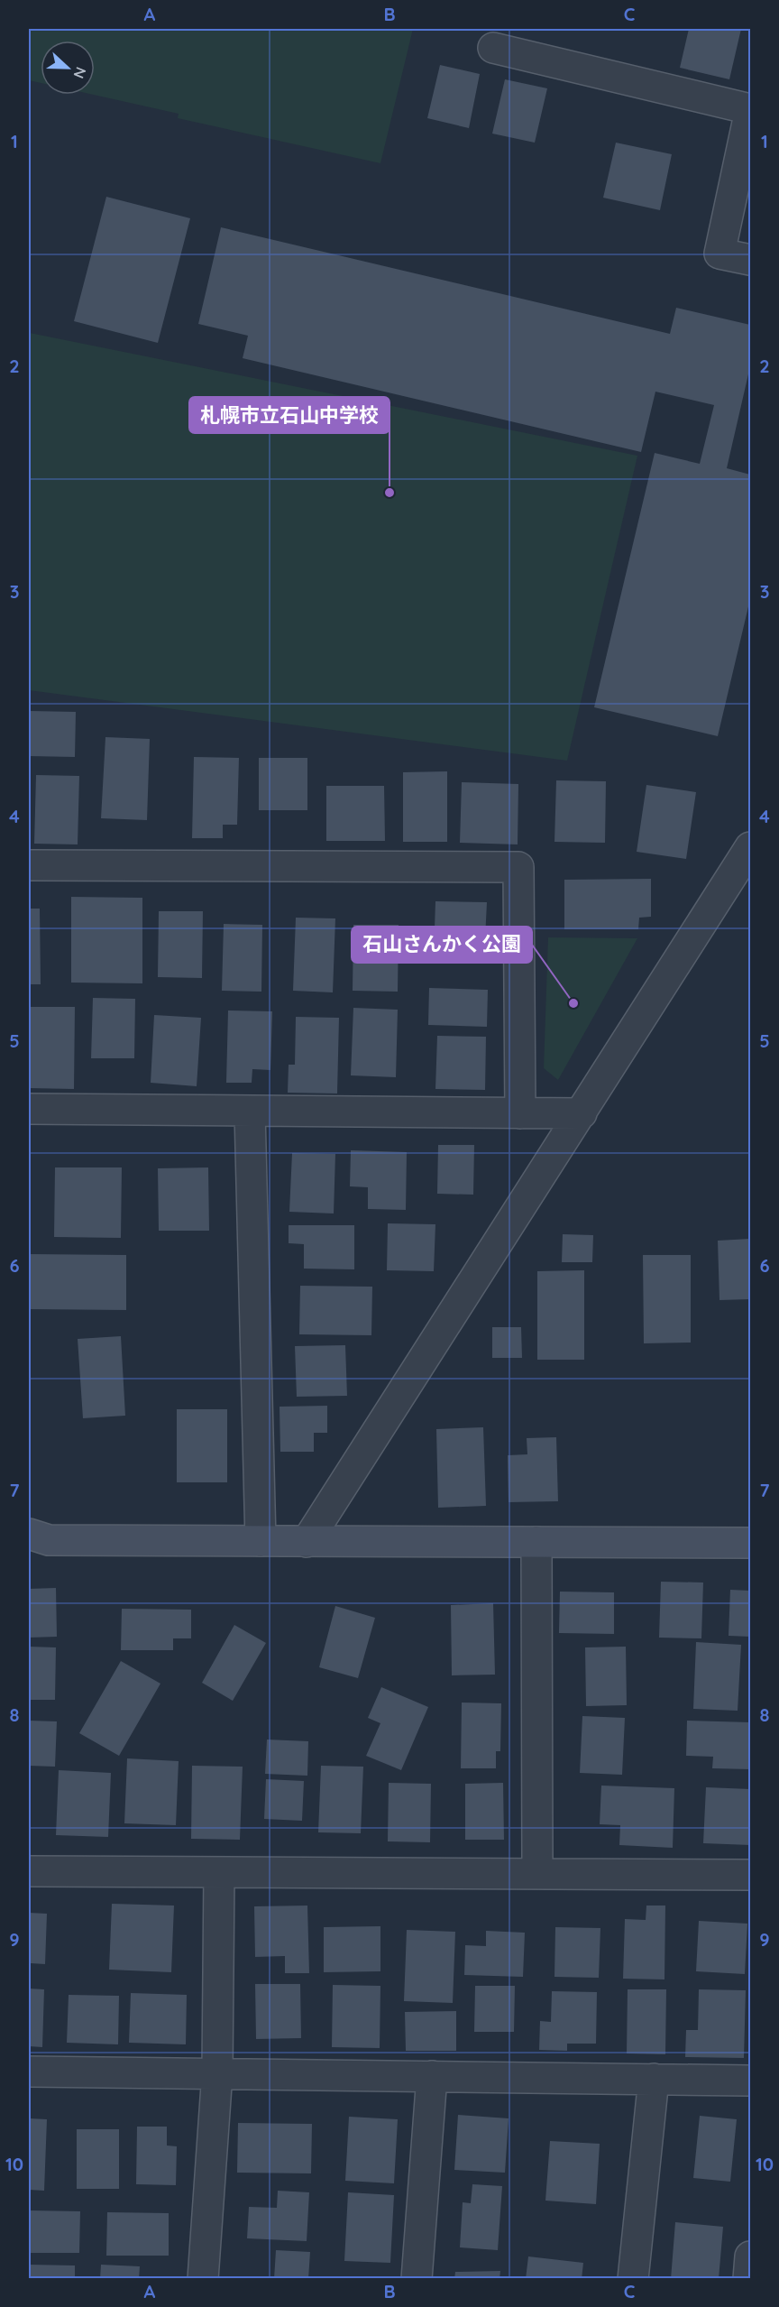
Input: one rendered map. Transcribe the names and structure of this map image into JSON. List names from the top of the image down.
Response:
{
  "places": ["札幌市立石山中学校", "石山さんかく公園"],
  "north": "right",
  "grid": {
    "columns": ["A", "B", "C"],
    "rows": [
      "1",
      "2",
      "3",
      "4",
      "5",
      "6",
      "7",
      "8",
      "9",
      "10"
    ]
  }
}
